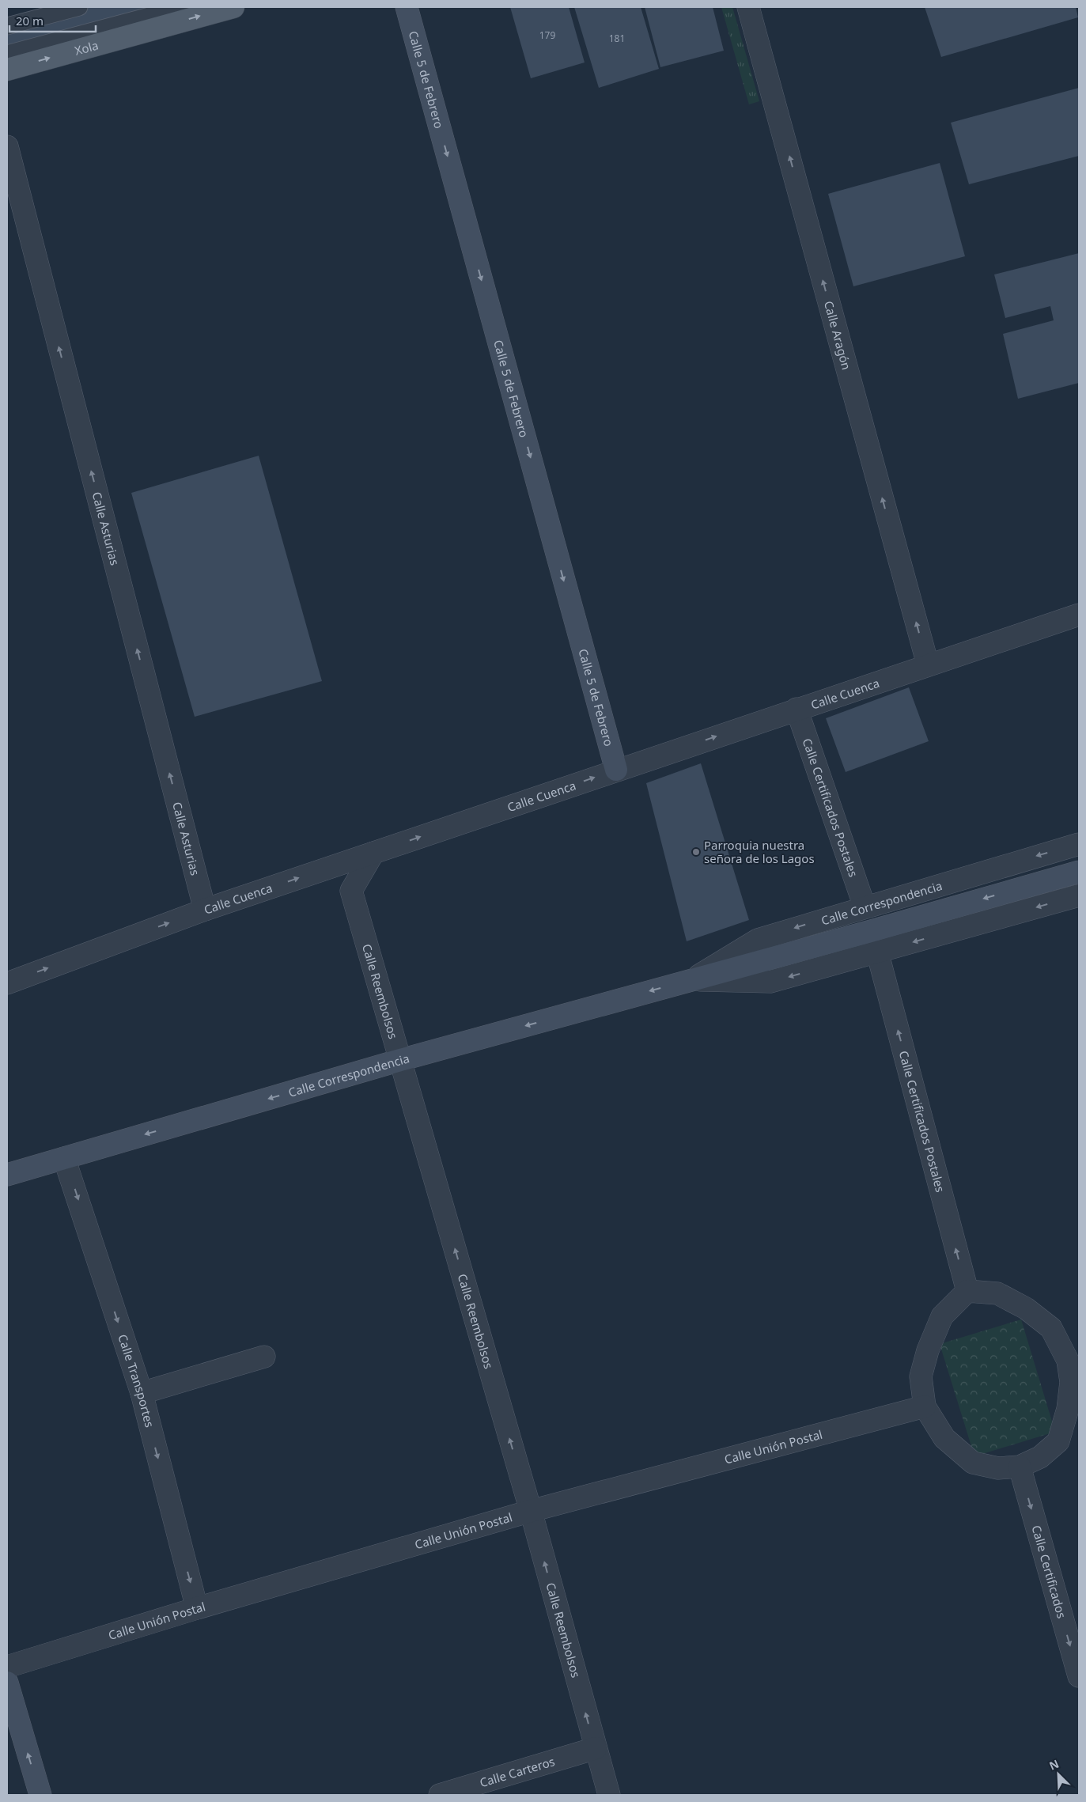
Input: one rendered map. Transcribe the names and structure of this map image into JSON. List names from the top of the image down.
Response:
{
  "streets": {
    "main road": ["Xola"],
    "street": [
      "Calle 5 de Febrero",
      "Calle Aragón",
      "Calle Asturias",
      "Calle Cuenca",
      "Calle Certificados Postales",
      "Calle Correspondencia",
      "Calle Reembolsos",
      "Calle Transportes",
      "Calle Unión Postal",
      "Calle Certificados",
      "Calle Carteros"
    ]
  },
  "crossings": [
    ["Calle 5 de Febrero", "Calle Cuenca"],
    ["Calle Aragón", "Calle Cuenca"],
    ["Calle Asturias", "Calle Cuenca"],
    ["Calle Cuenca", "Calle Certificados Postales"],
    ["Calle Cuenca", "Calle Reembolsos"],
    ["Calle Certificados Postales", "Calle Correspondencia"],
    ["Calle Correspondencia", "Calle Reembolsos"],
    ["Calle Correspondencia", "Calle Transportes"],
    ["Calle Reembolsos", "Calle Unión Postal"],
    ["Calle Reembolsos", "Calle Carteros"],
    ["Calle Transportes", "Calle Unión Postal"]
  ],
  "one_way": [
    "Xola",
    "Calle 5 de Febrero",
    "Calle Aragón",
    "Calle Asturias",
    "Calle Cuenca",
    "Calle Certificados Postales",
    "Calle Correspondencia",
    "Calle Reembolsos",
    "Calle Transportes",
    "Calle Certificados"
  ],
  "places": ["Parroquia nuestra señora de los Lagos"],
  "house_numbers": ["179", "181"],
  "scale_bar": "20 m",
  "north": "top left"
}
